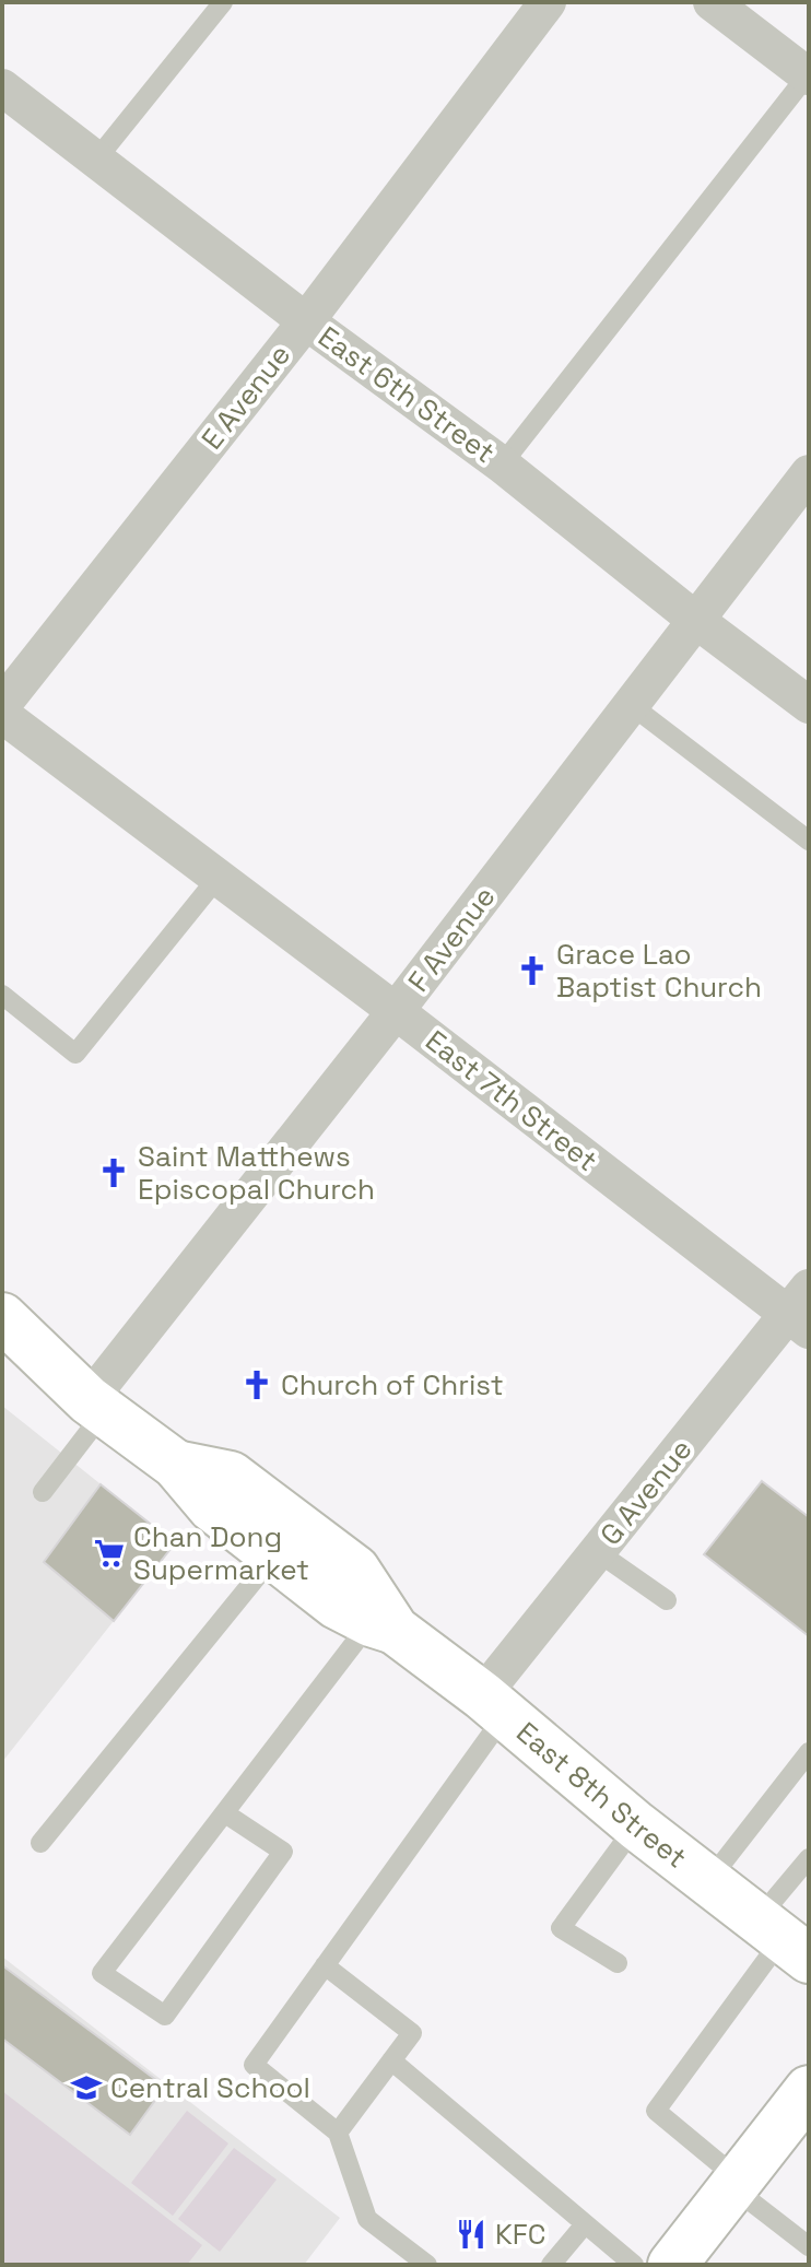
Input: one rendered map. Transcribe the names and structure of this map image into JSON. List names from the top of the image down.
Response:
{
  "streets": {
    "main road": ["East 8th Street"],
    "street": [
      "East 6th Street",
      "E Avenue",
      "F Avenue",
      "East 7th Street",
      "G Avenue"
    ]
  },
  "crossings": [
    ["East 6th Street", "E Avenue"],
    ["East 6th Street", "F Avenue"],
    ["F Avenue", "East 7th Street"],
    ["F Avenue", "East 8th Street"],
    ["East 7th Street", "G Avenue"],
    ["G Avenue", "East 8th Street"]
  ],
  "places": {
    "church": ["Grace Lao Baptist Church", "Saint Matthews Episcopal Church", "Church of Christ"],
    "supermarket": ["Chan Dong Supermarket"],
    "school or university": ["Central School"],
    "restaurant": ["KFC"]
  }
}
